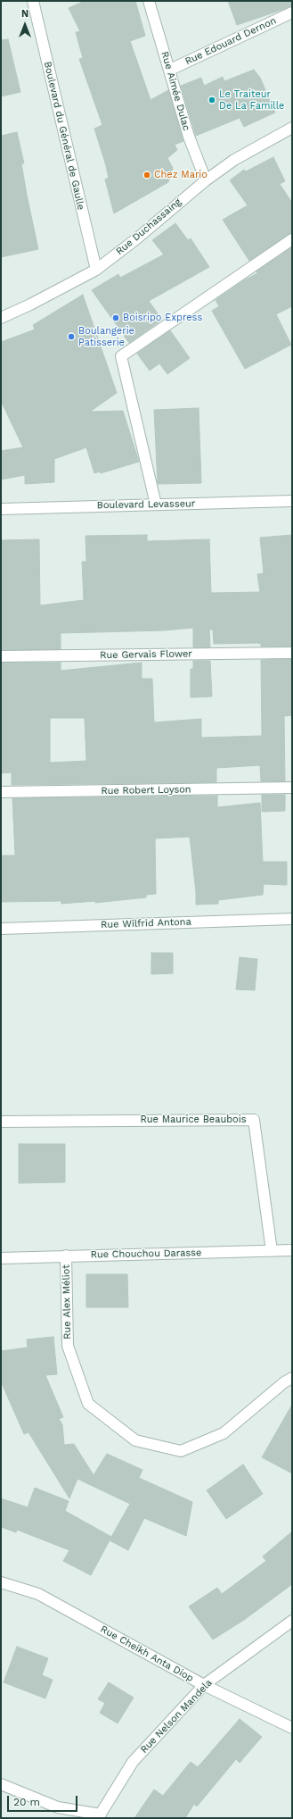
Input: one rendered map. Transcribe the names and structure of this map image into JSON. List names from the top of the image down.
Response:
{
  "streets": {
    "street": [
      "Rue Edouard Dernon",
      "Rue Aimée Dulac",
      "Boulevard du Général de Gaulle",
      "Rue Duchassaing",
      "Boulevard Levasseur",
      "Rue Gervais Flower",
      "Rue Robert Loyson",
      "Rue Wilfrid Antona",
      "Rue Maurice Beaubois",
      "Rue Chouchou Darasse",
      "Rue Alex Méliot",
      "Rue Cheikh Anta Diop",
      "Rue Nelson Mandela"
    ]
  },
  "crossings": [
    ["Rue Edouard Dernon", "Rue Aimée Dulac"],
    ["Rue Aimée Dulac", "Rue Duchassaing"],
    ["Boulevard du Général de Gaulle", "Rue Duchassaing"],
    ["Rue Maurice Beaubois", "Rue Chouchou Darasse"],
    ["Rue Chouchou Darasse", "Rue Alex Méliot"],
    ["Rue Cheikh Anta Diop", "Rue Nelson Mandela"]
  ],
  "places": [
    "Le Traiteur De La Famille",
    "Chez Mario",
    "Boisripo Express",
    "Boulangerie Patisserie"
  ],
  "scale_bar": "20 m",
  "north": "top"
}
